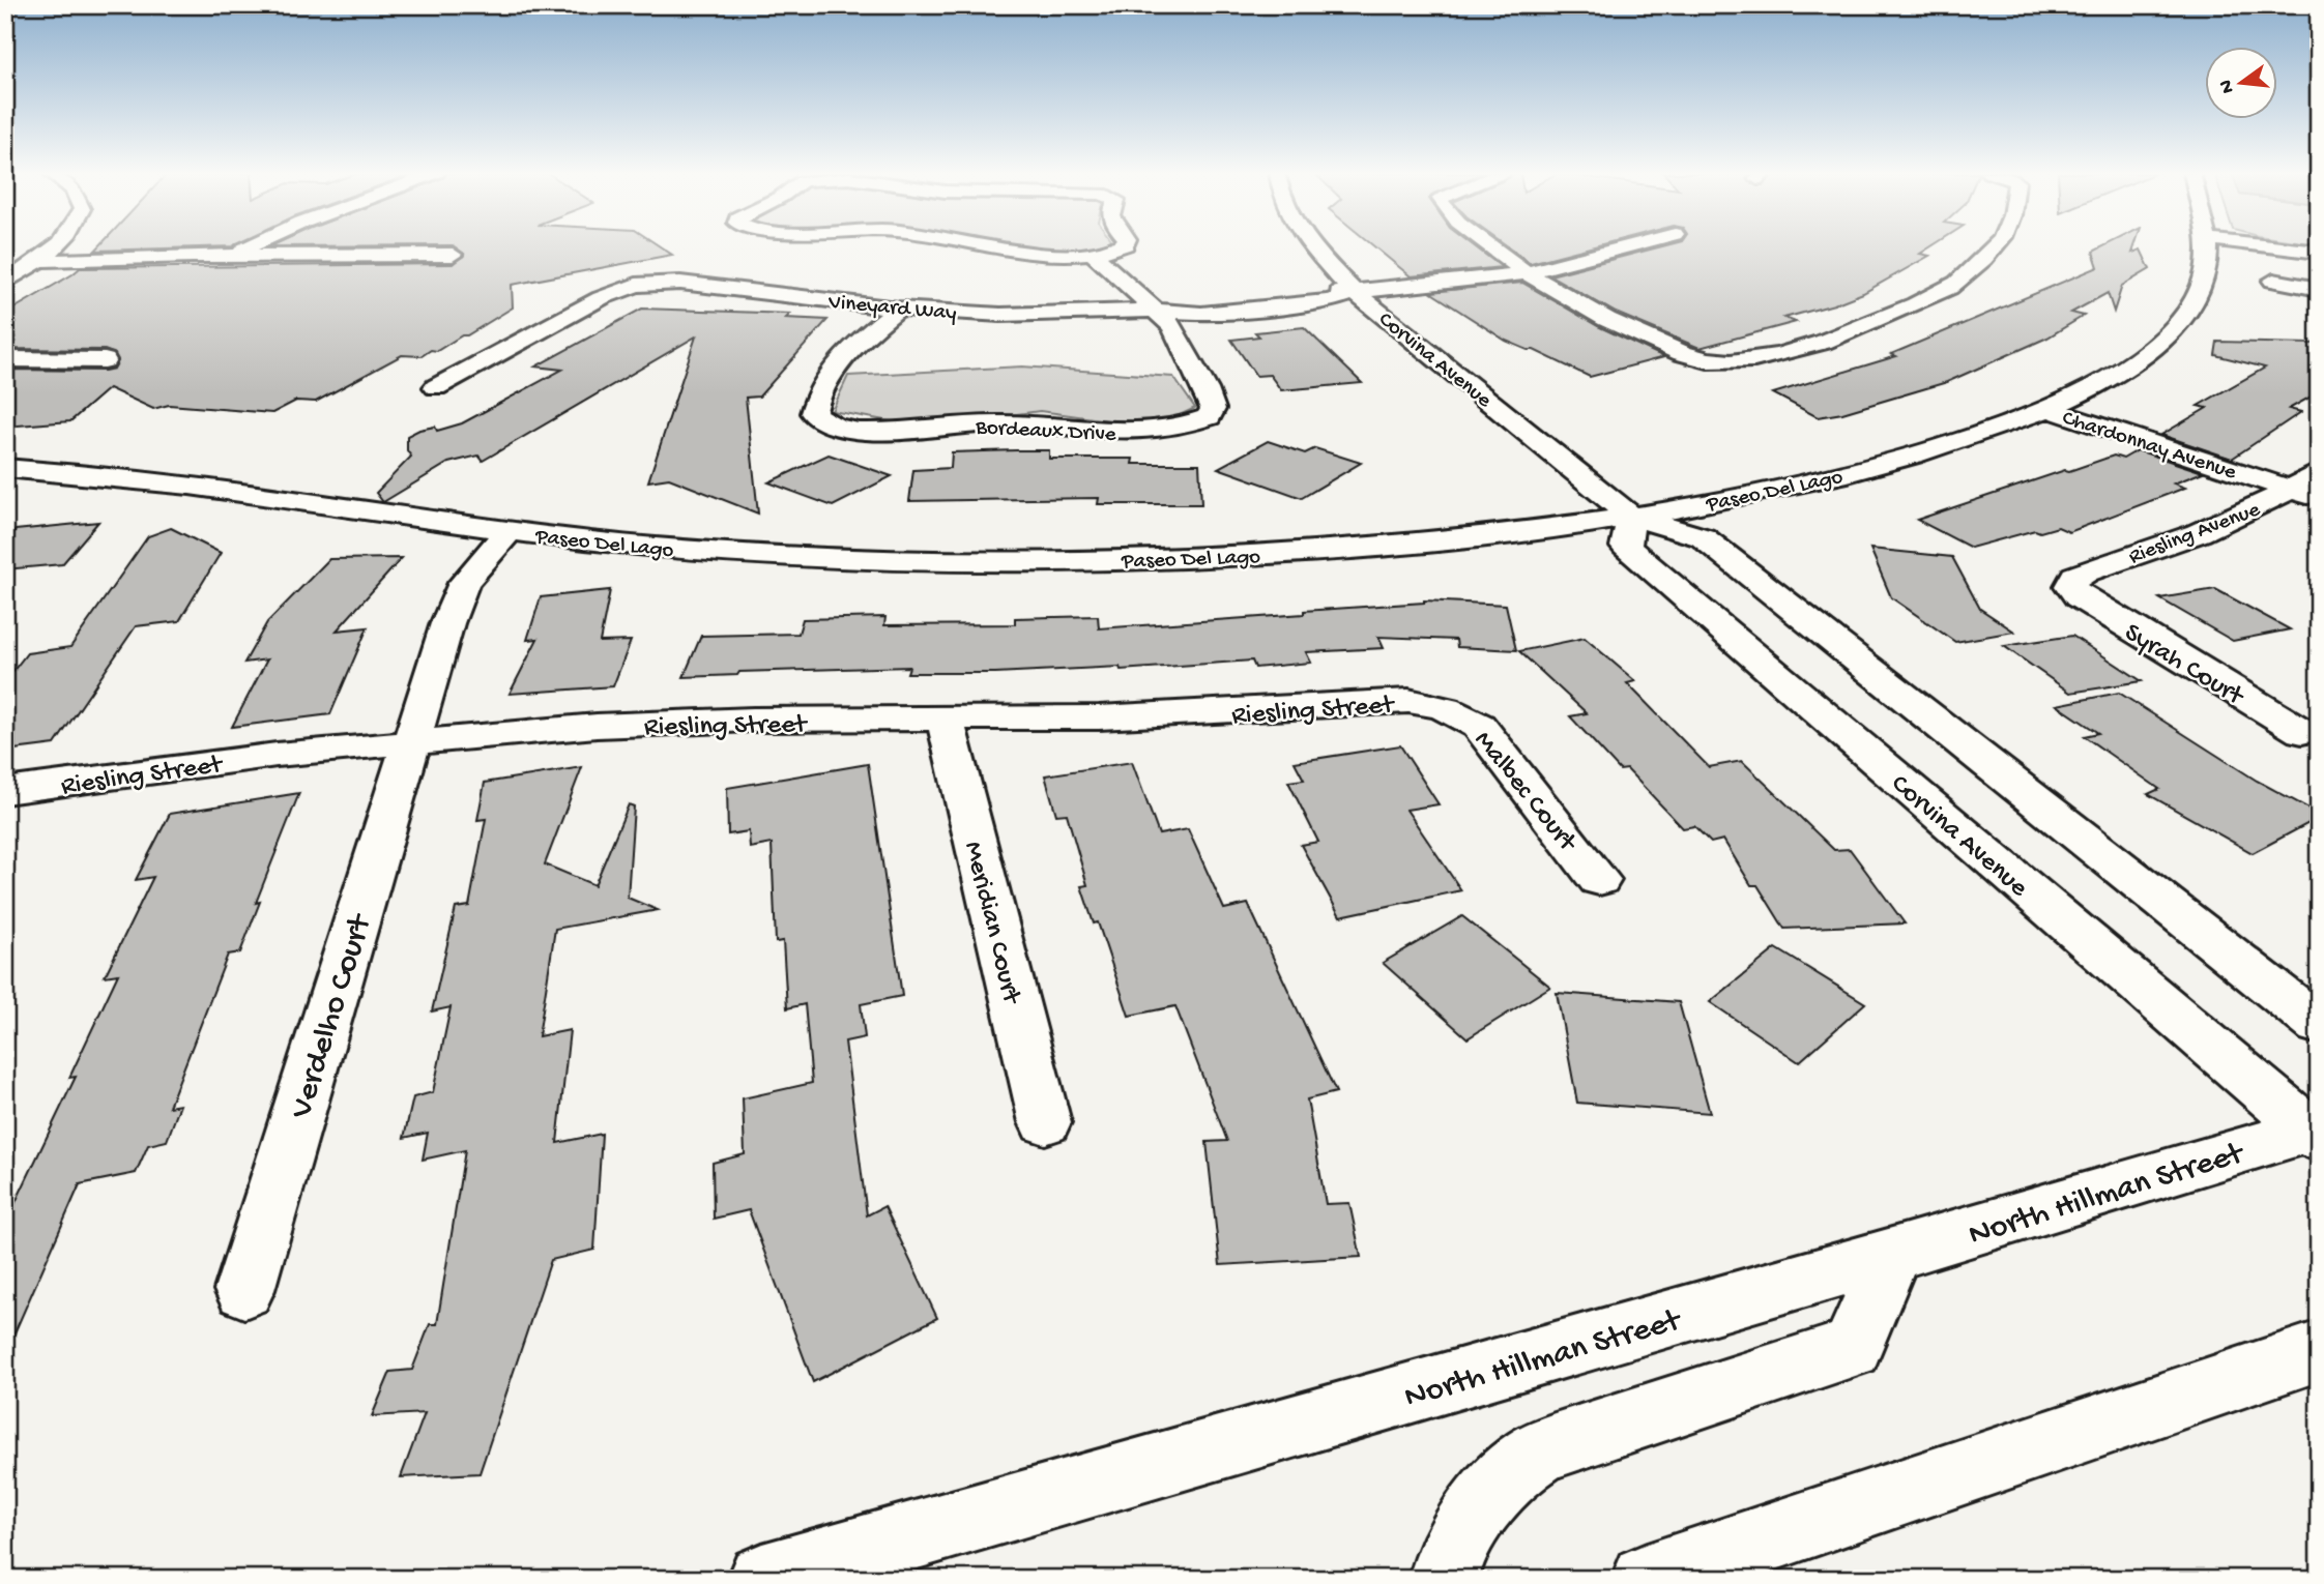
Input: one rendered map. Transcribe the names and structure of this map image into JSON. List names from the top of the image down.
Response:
{
  "streets": {
    "street": [
      "Vineyard Way",
      "Corvina Avenue",
      "Bordeaux Drive",
      "Chardonnay Avenue",
      "Paseo Del Lago",
      "Riesling Avenue",
      "Syrah Court",
      "Riesling Street",
      "Malbec Court",
      "Meridian Court",
      "Verdelho Court",
      "North Hillman Street"
    ]
  },
  "crossings": [
    ["Vineyard Way", "Corvina Avenue"],
    ["Vineyard Way", "Bordeaux Drive"],
    ["Corvina Avenue", "Paseo Del Lago"],
    ["Corvina Avenue", "North Hillman Street"],
    ["Chardonnay Avenue", "Paseo Del Lago"],
    ["Chardonnay Avenue", "Riesling Avenue"],
    ["Paseo Del Lago", "Verdelho Court"],
    ["Riesling Avenue", "Syrah Court"],
    ["Riesling Street", "Malbec Court"],
    ["Riesling Street", "Meridian Court"],
    ["Riesling Street", "Verdelho Court"]
  ],
  "north": "left"
}
